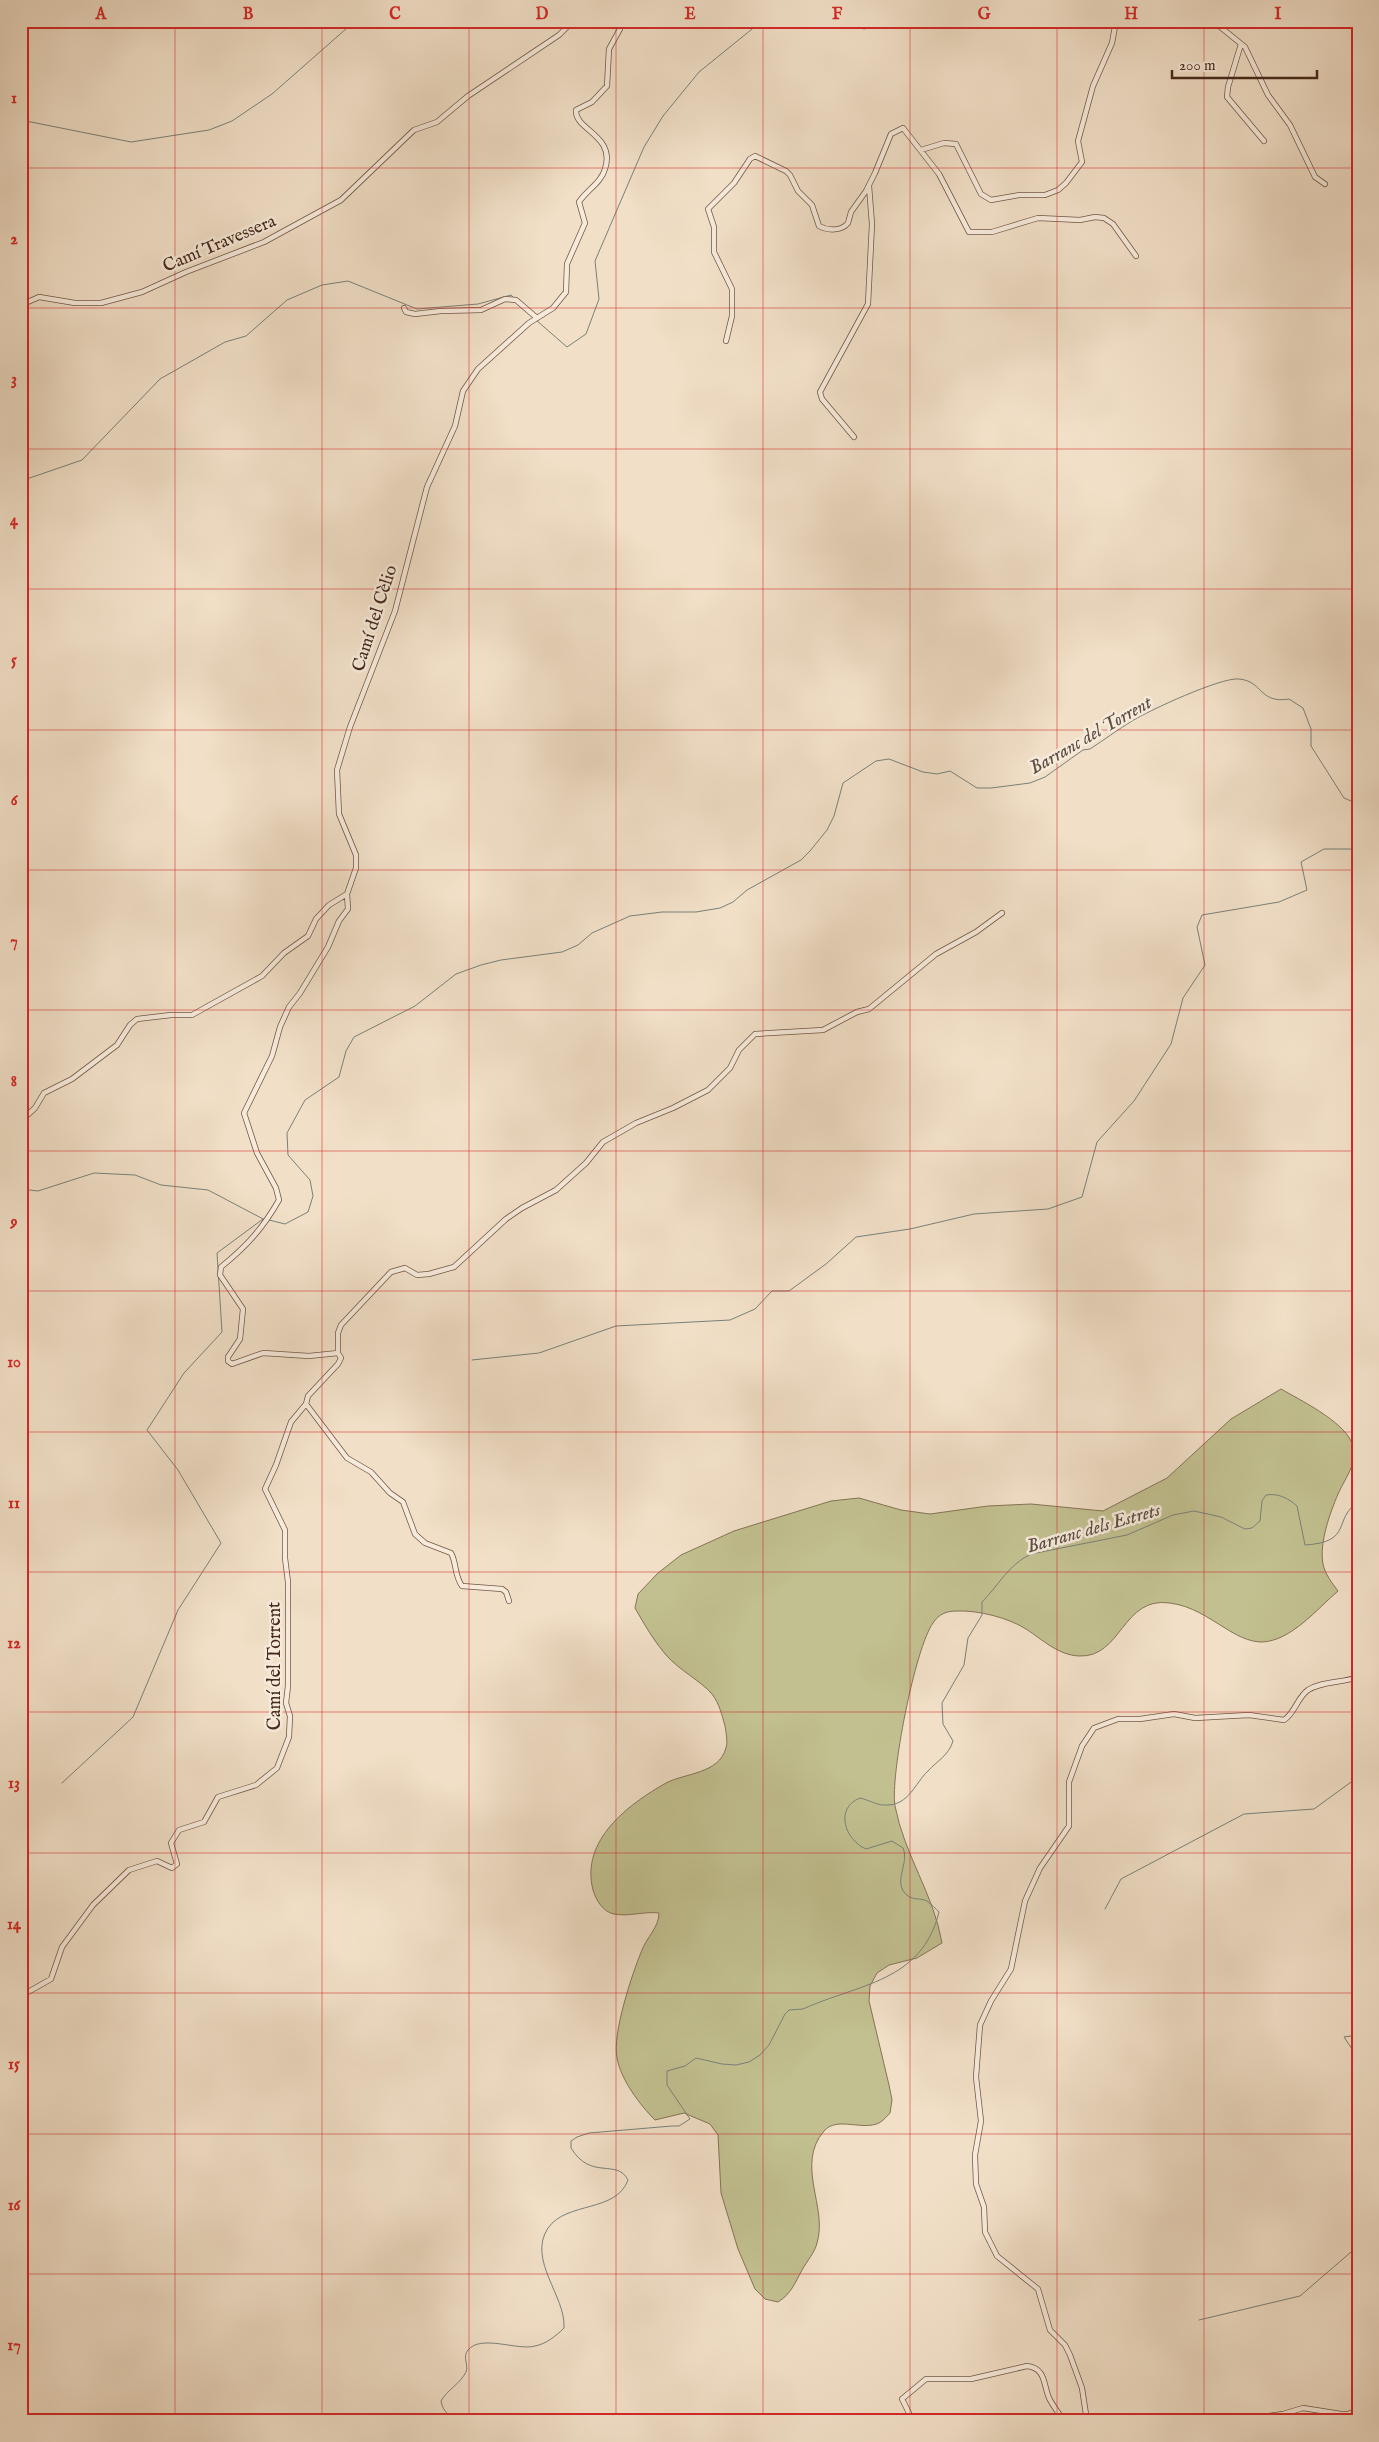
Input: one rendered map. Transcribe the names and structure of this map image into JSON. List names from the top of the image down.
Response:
{
  "streets": {
    "street": ["Camí Travessera", "Camí del Cèlio", "Camí del Torrent"]
  },
  "water": ["Barranc del Torrent", "Barranc dels Estrets"],
  "scale_bar": "200 m",
  "grid": {
    "columns": [
      "A",
      "B",
      "C",
      "D",
      "E",
      "F",
      "G",
      "H",
      "I"
    ],
    "rows": [
      "1",
      "2",
      "3",
      "4",
      "5",
      "6",
      "7",
      "8",
      "9",
      "10",
      "11",
      "12",
      "13",
      "14",
      "15",
      "16",
      "17"
    ]
  }
}
